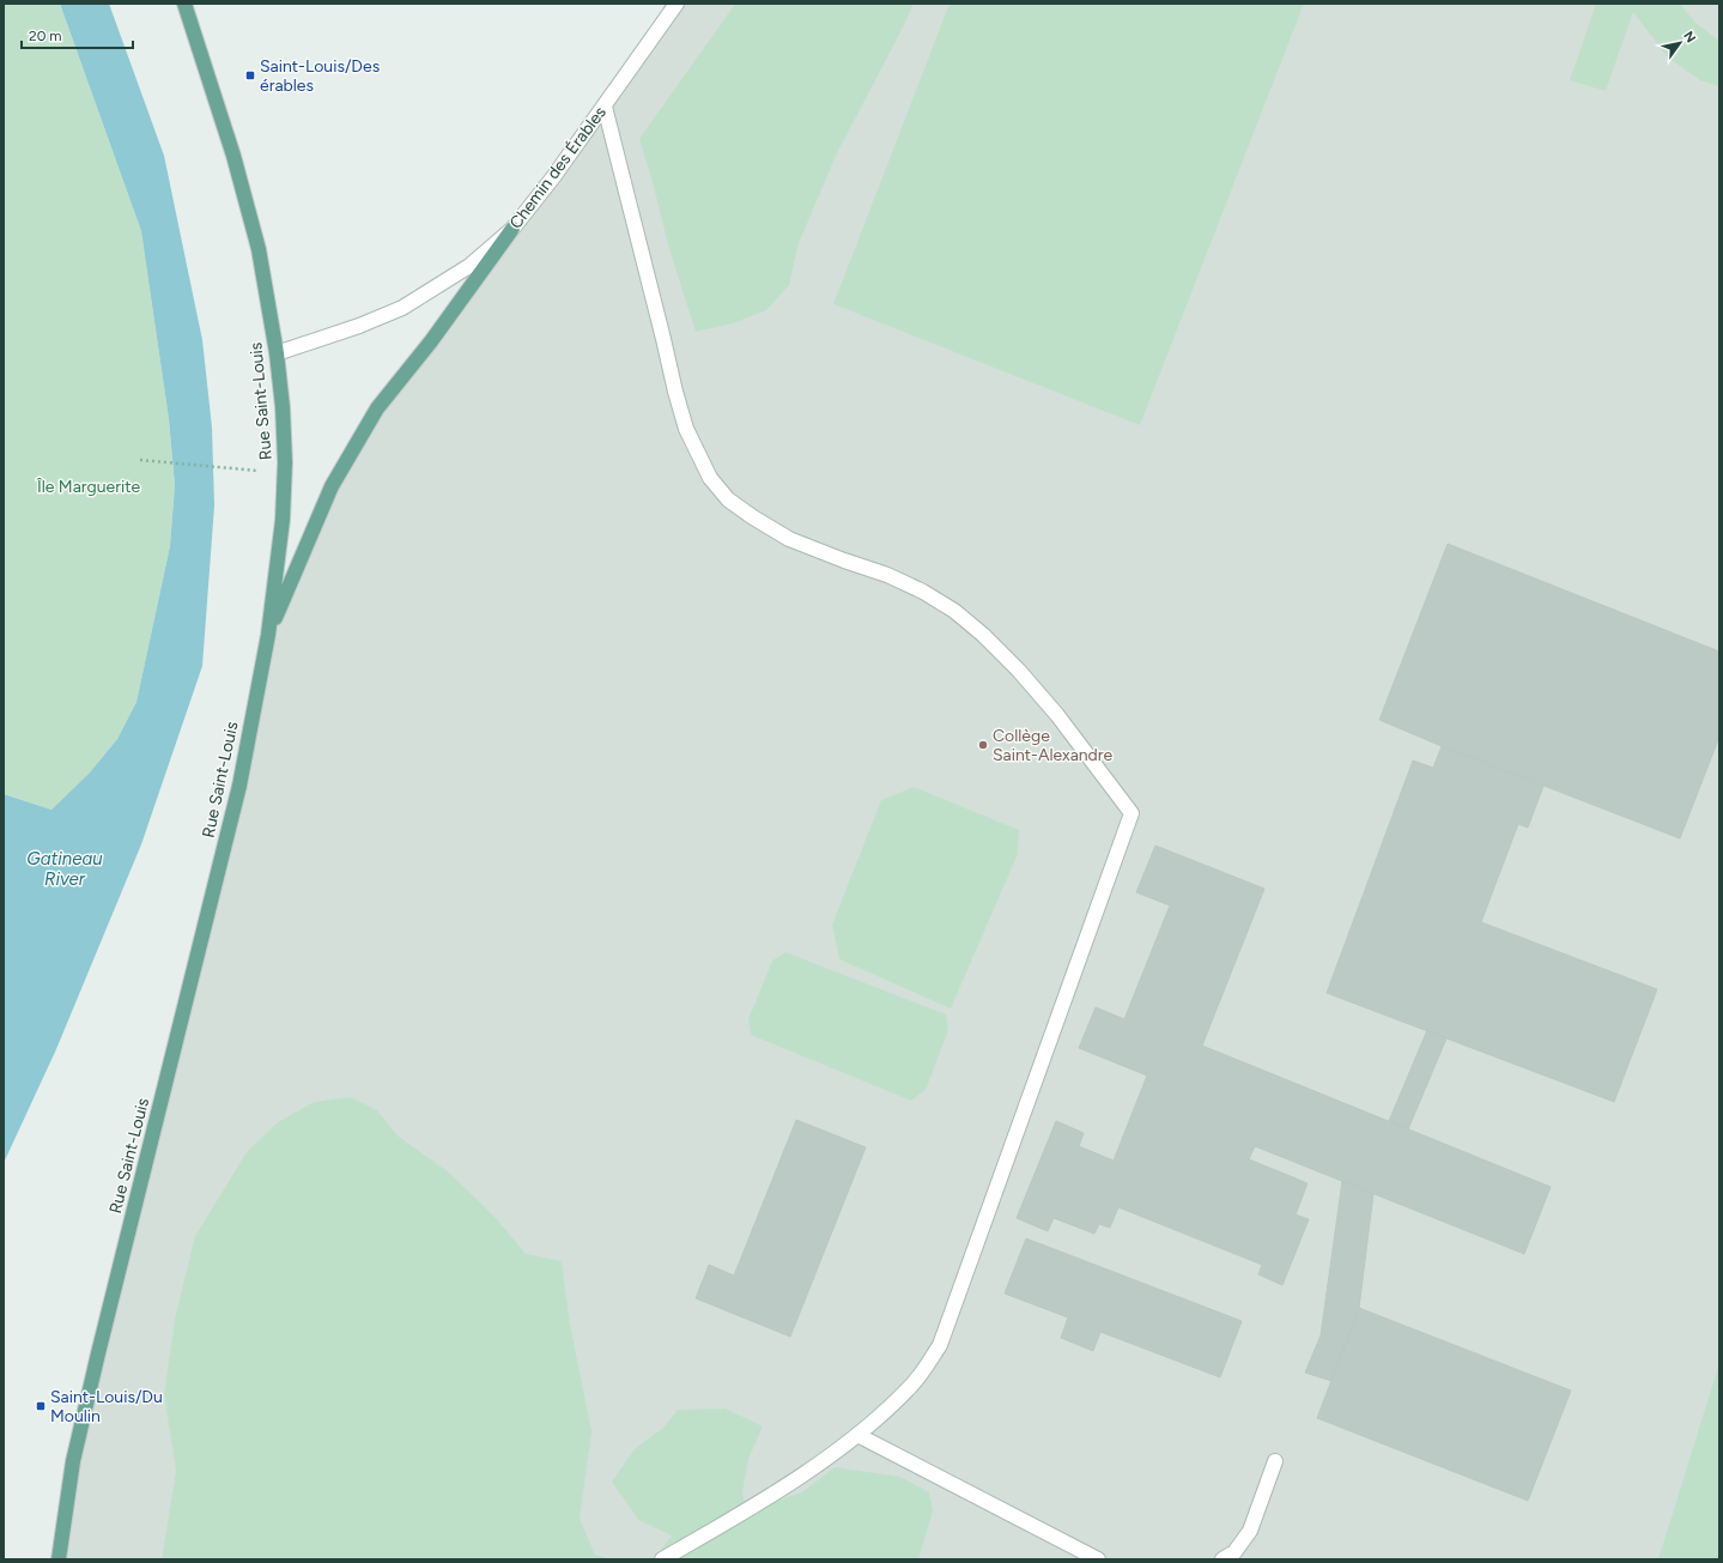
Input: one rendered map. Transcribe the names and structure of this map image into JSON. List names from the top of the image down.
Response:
{
  "streets": {
    "main road": ["Rue Saint-Louis"],
    "street": ["Chemin des Érables"]
  },
  "crossings": [
    ["Chemin des Érables", "Rue Saint-Louis"]
  ],
  "water": ["Gatineau River"],
  "parks": ["Île Marguerite"],
  "places": {
    "transit": ["Saint-Louis/Des érables", "Saint-Louis/Du Moulin"],
    "other": ["Collège Saint-Alexandre"]
  },
  "scale_bar": "20 m",
  "north": "top right"
}
